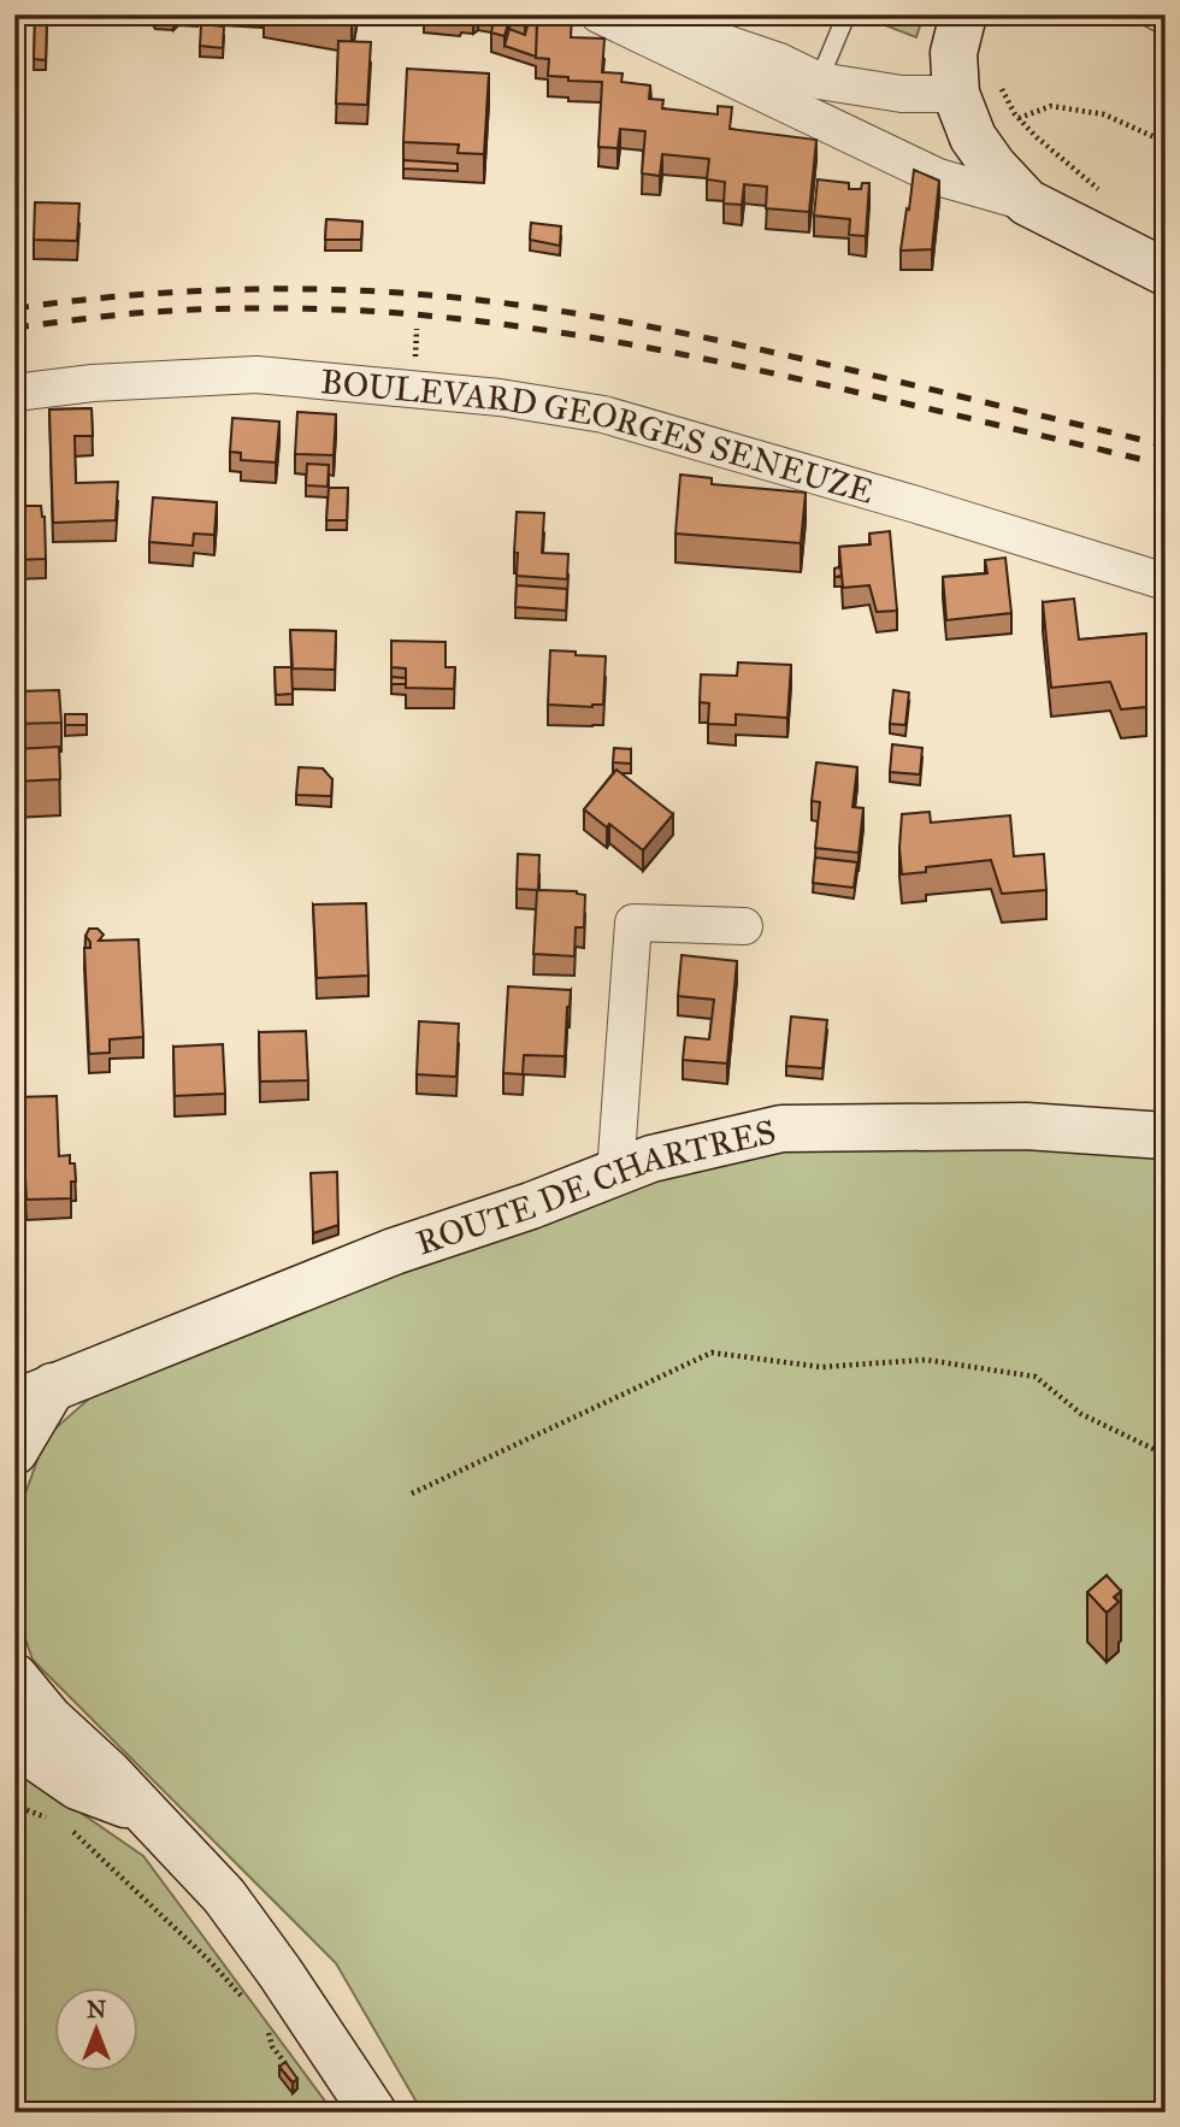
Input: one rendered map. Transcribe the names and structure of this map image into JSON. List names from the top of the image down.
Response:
{
  "streets": {
    "main road": ["ROUTE DE CHARTRES"],
    "street": ["BOULEVARD GEORGES SENEUZE"]
  },
  "north": "top"
}
